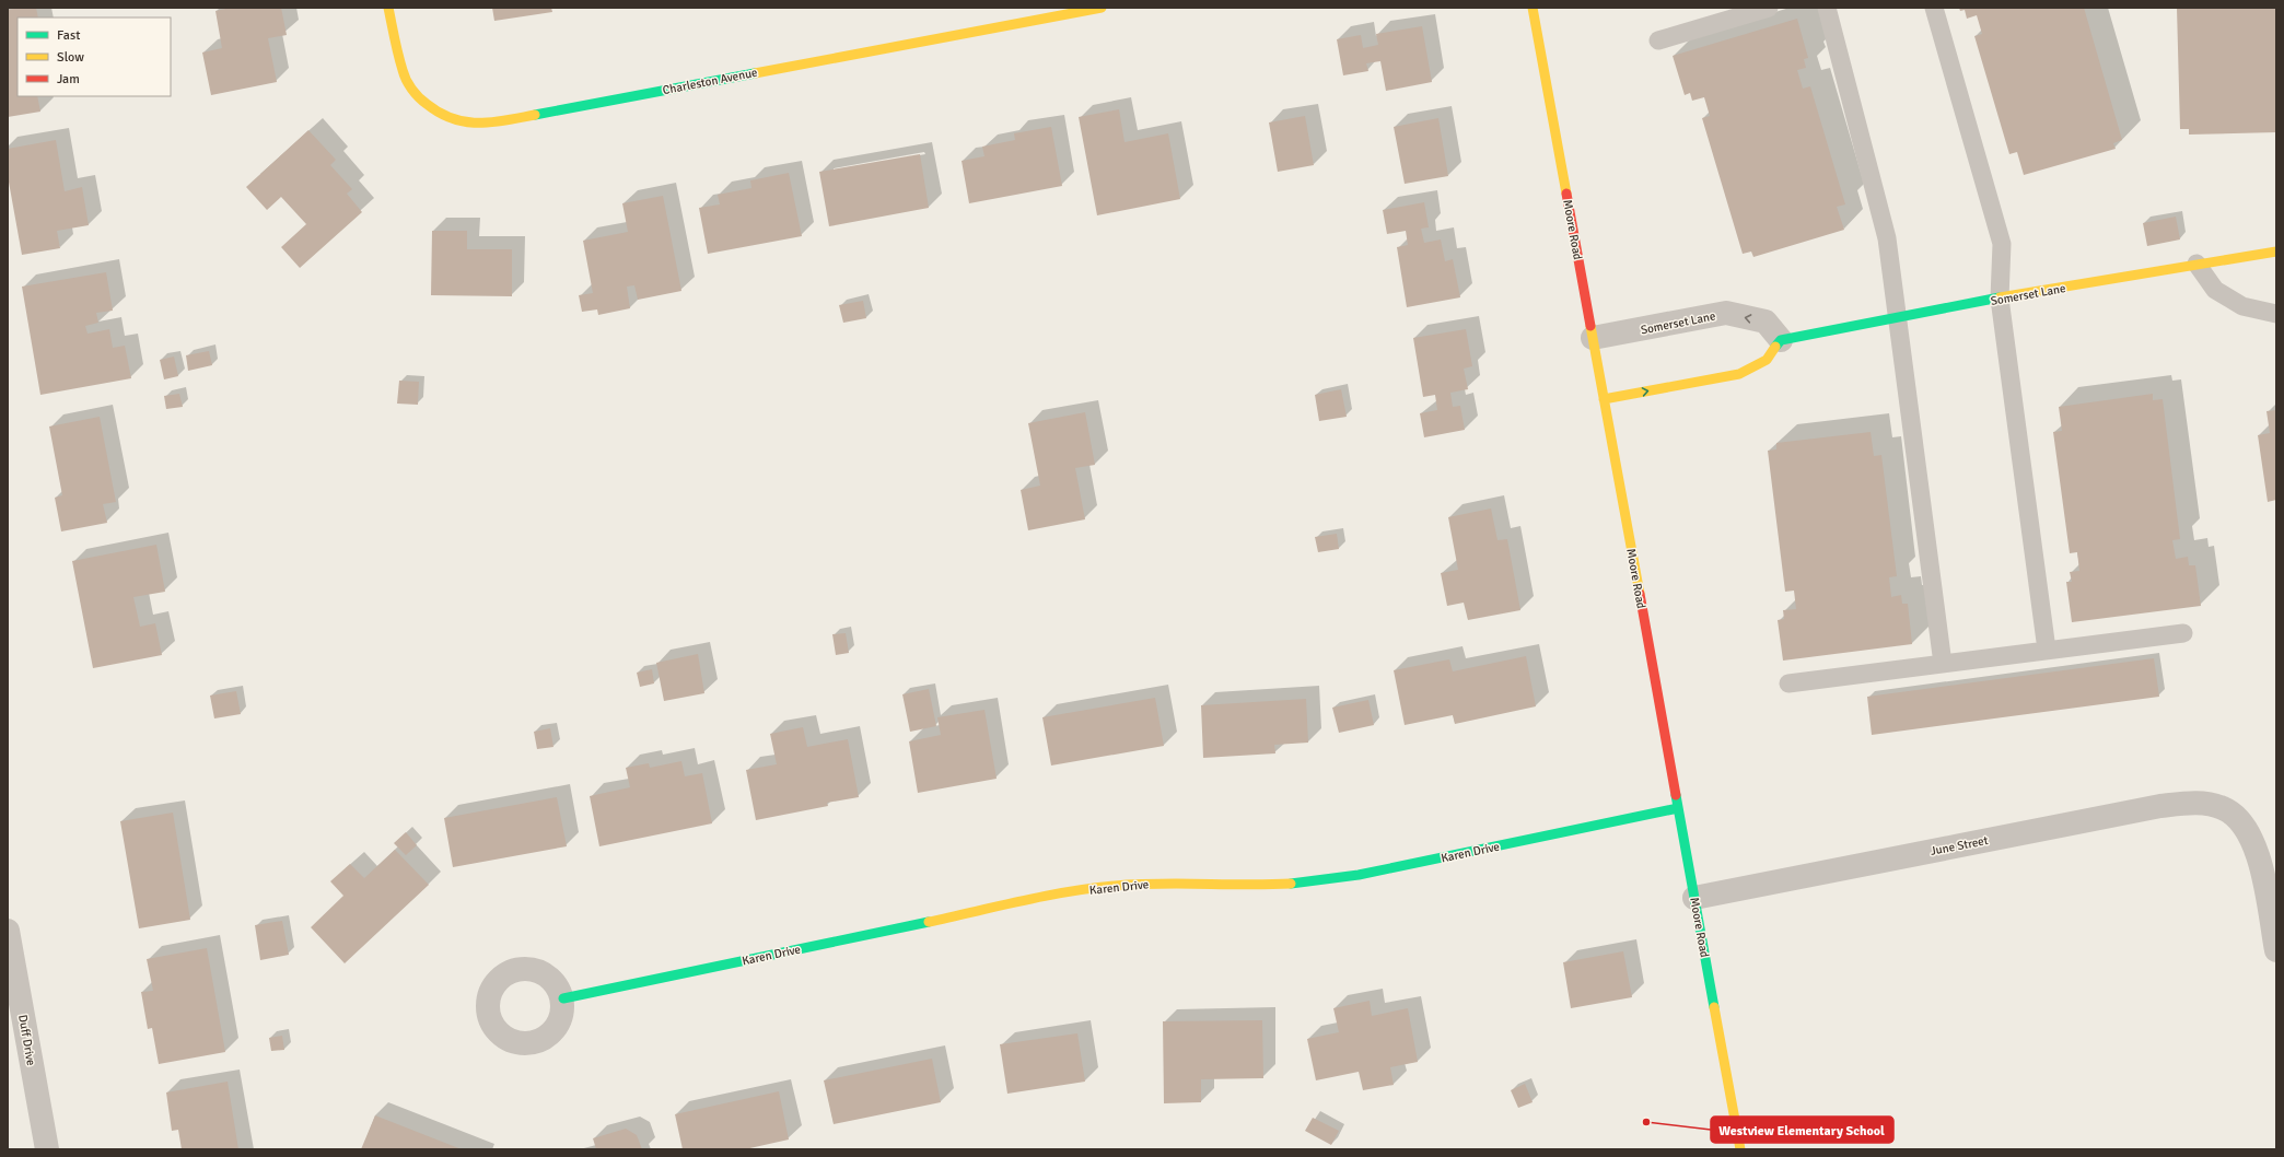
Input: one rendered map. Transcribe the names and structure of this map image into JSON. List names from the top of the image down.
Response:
{
  "streets": {
    "street": [
      "Charleston Avenue",
      "Moore Road",
      "Somerset Lane",
      "June Street",
      "Karen Drive",
      "Duff Drive"
    ]
  },
  "crossings": [
    ["Moore Road", "Somerset Lane"],
    ["Moore Road", "June Street"],
    ["Moore Road", "Karen Drive"]
  ],
  "places": ["Westview Elementary School"],
  "legend": ["Fast", "Slow", "Jam"]
}
